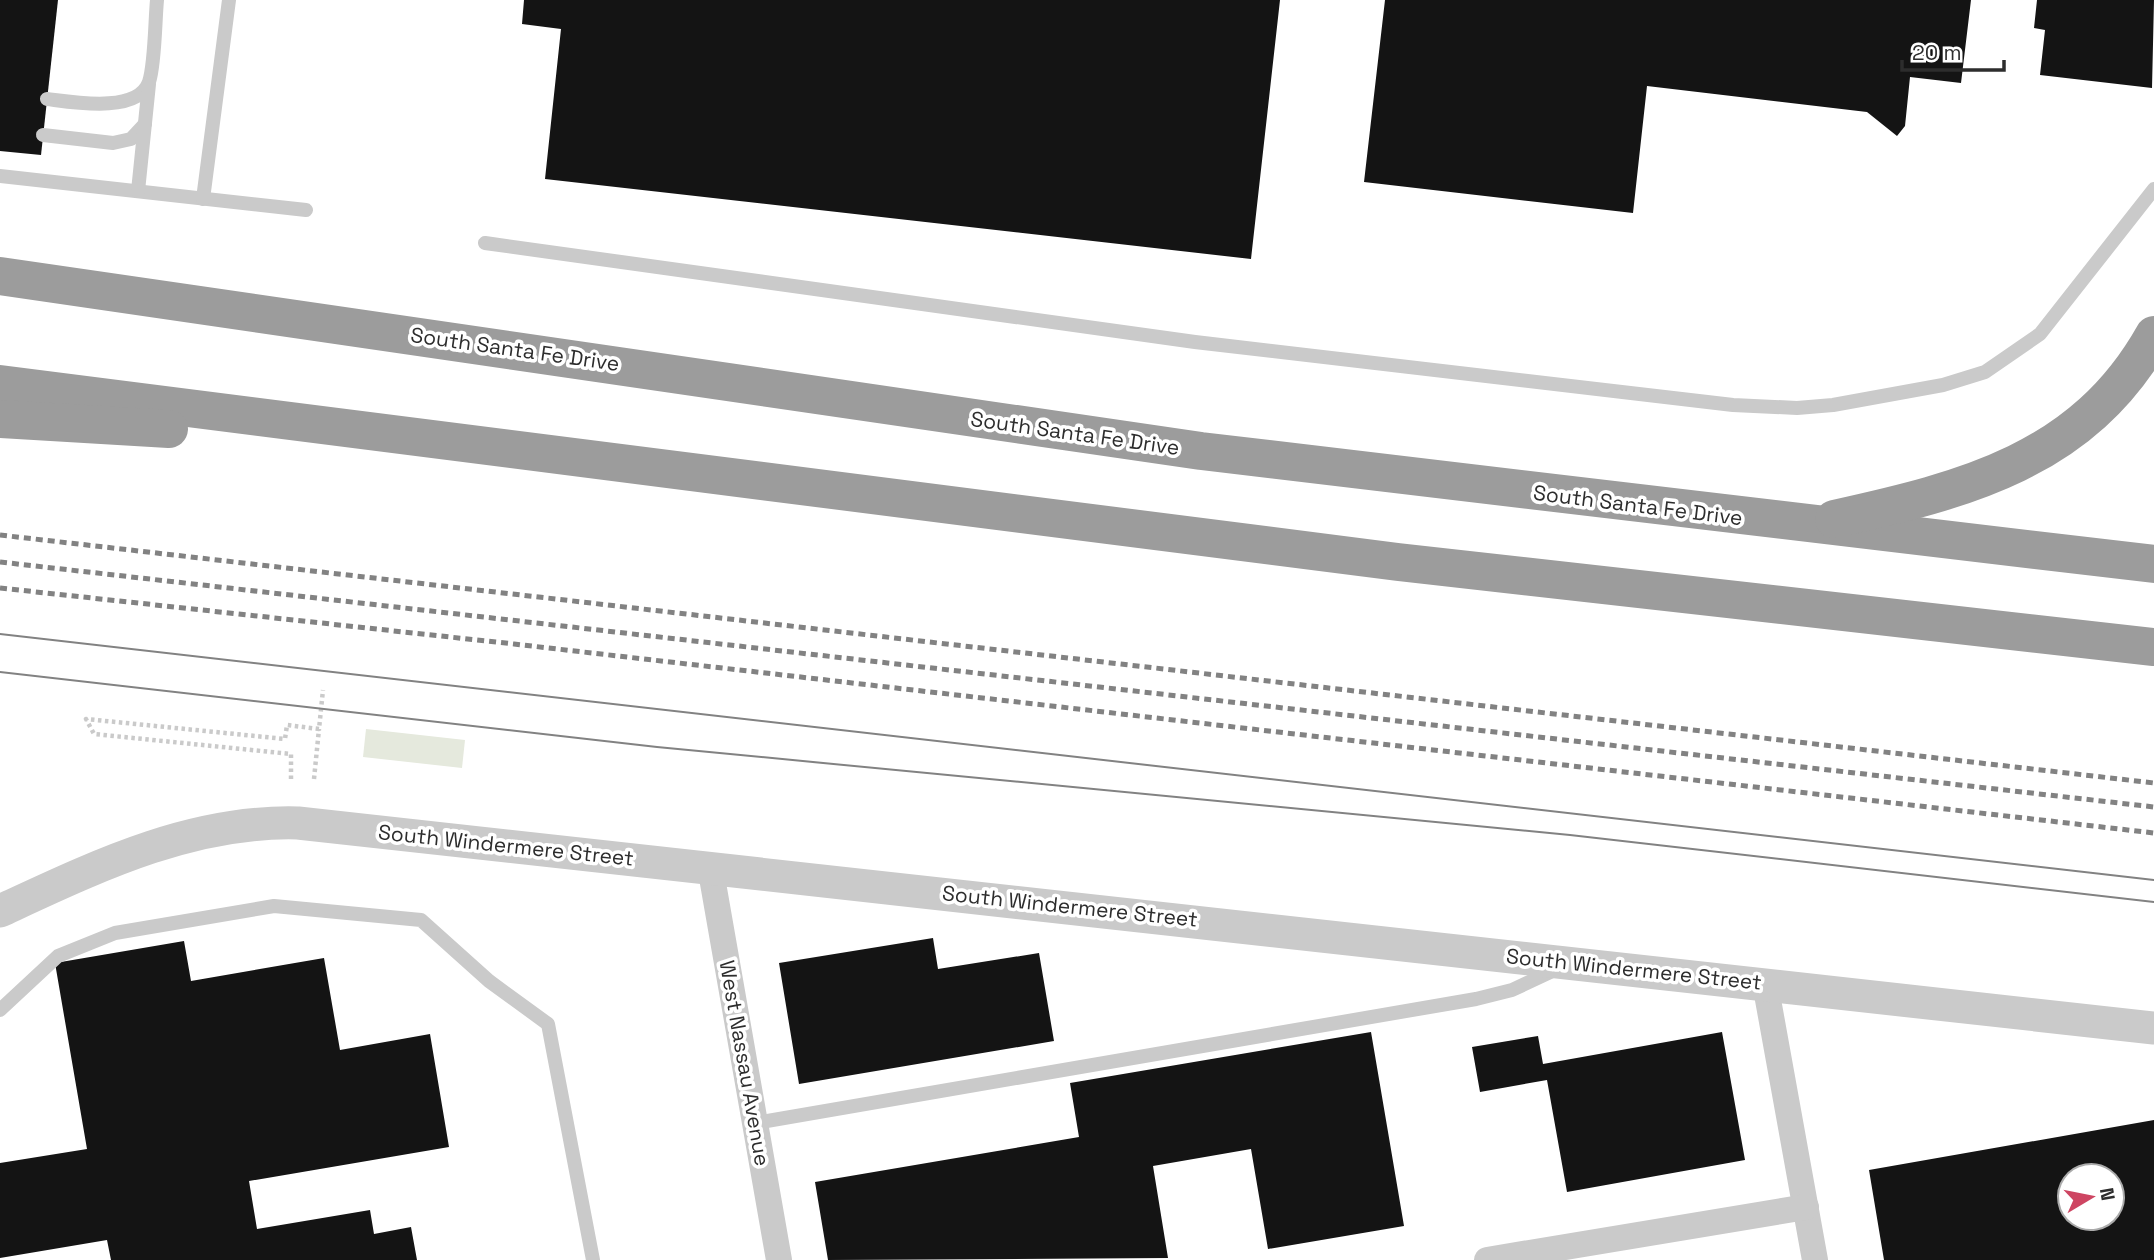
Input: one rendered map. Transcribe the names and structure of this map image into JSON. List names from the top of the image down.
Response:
{
  "streets": {
    "highway": ["South Santa Fe Drive"],
    "street": ["South Windermere Street", "West Nassau Avenue"]
  },
  "crossings": [
    ["South Windermere Street", "West Nassau Avenue"]
  ],
  "scale_bar": "20 m",
  "north": "right"
}
